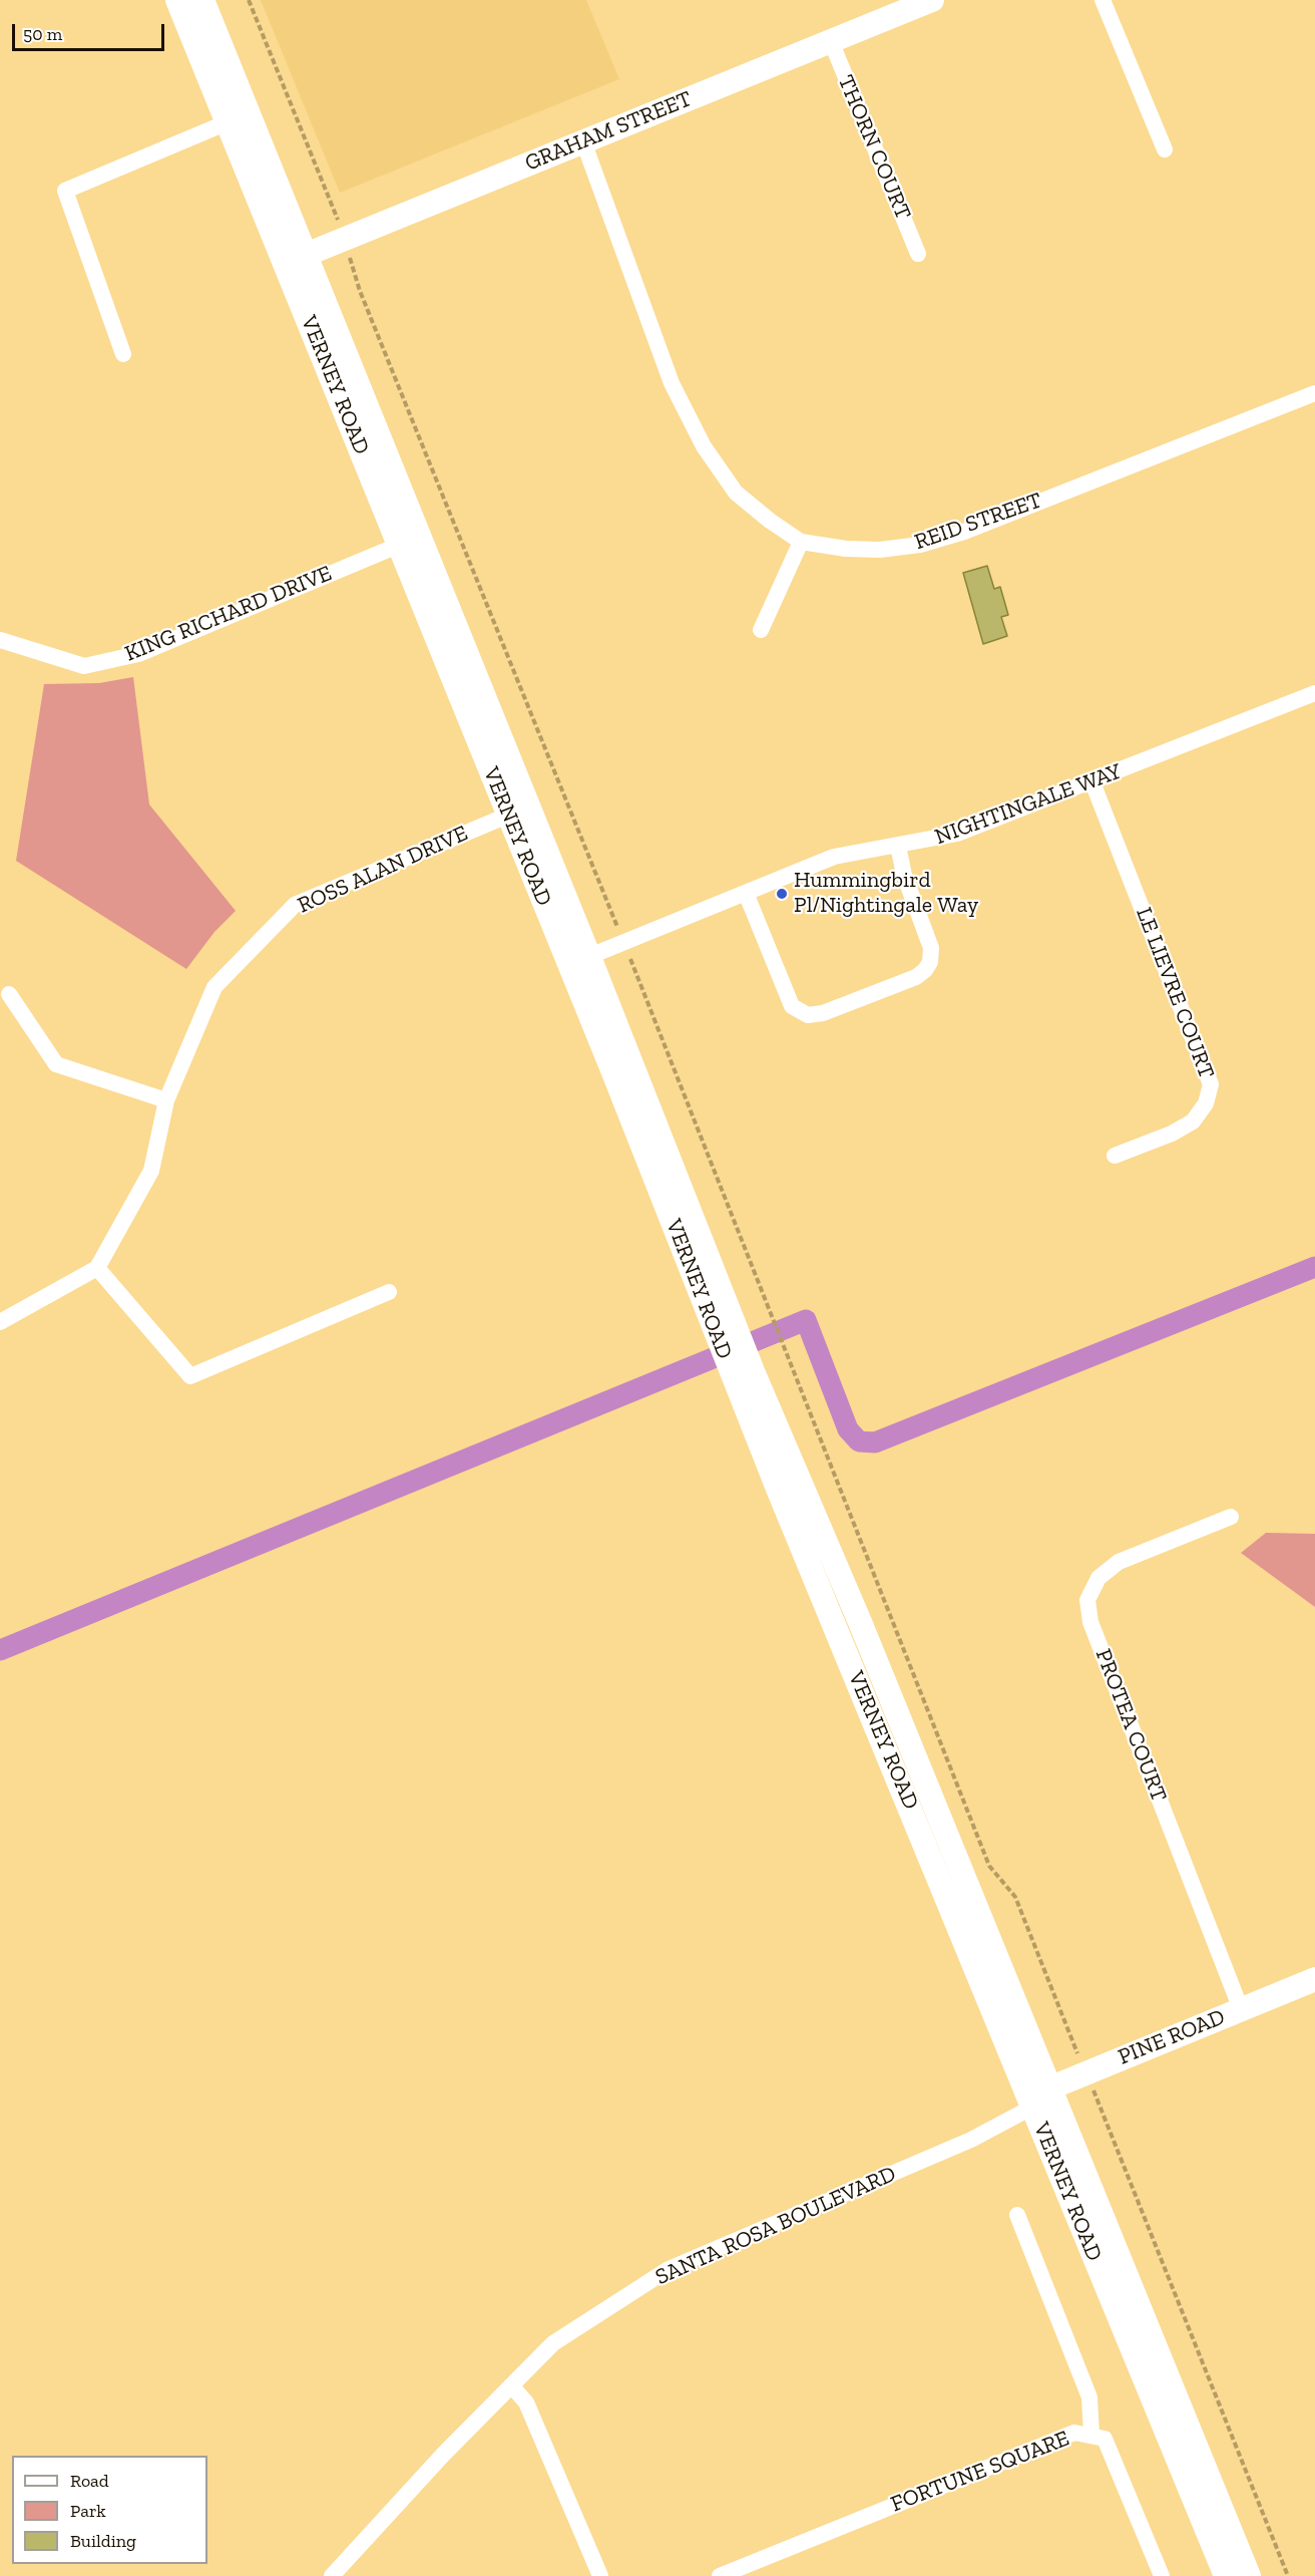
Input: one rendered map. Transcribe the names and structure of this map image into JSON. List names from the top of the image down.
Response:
{
  "streets": {
    "street": [
      "GRAHAM STREET",
      "THORN COURT",
      "VERNEY ROAD",
      "REID STREET",
      "KING RICHARD DRIVE",
      "NIGHTINGALE WAY",
      "ROSS ALAN DRIVE",
      "LE LIEVRE COURT",
      "PROTEA COURT",
      "PINE ROAD",
      "SANTA ROSA BOULEVARD",
      "FORTUNE SQUARE"
    ]
  },
  "crossings": [
    ["GRAHAM STREET", "THORN COURT"],
    ["GRAHAM STREET", "VERNEY ROAD"],
    ["GRAHAM STREET", "REID STREET"],
    ["VERNEY ROAD", "KING RICHARD DRIVE"],
    ["VERNEY ROAD", "NIGHTINGALE WAY"],
    ["VERNEY ROAD", "ROSS ALAN DRIVE"],
    ["VERNEY ROAD", "PINE ROAD"],
    ["VERNEY ROAD", "SANTA ROSA BOULEVARD"],
    ["NIGHTINGALE WAY", "LE LIEVRE COURT"],
    ["PROTEA COURT", "PINE ROAD"],
    ["PINE ROAD", "SANTA ROSA BOULEVARD"]
  ],
  "places": ["Hummingbird Pl/Nightingale Way"],
  "legend": ["Road", "Park", "Building"],
  "scale_bar": "50 m"
}
